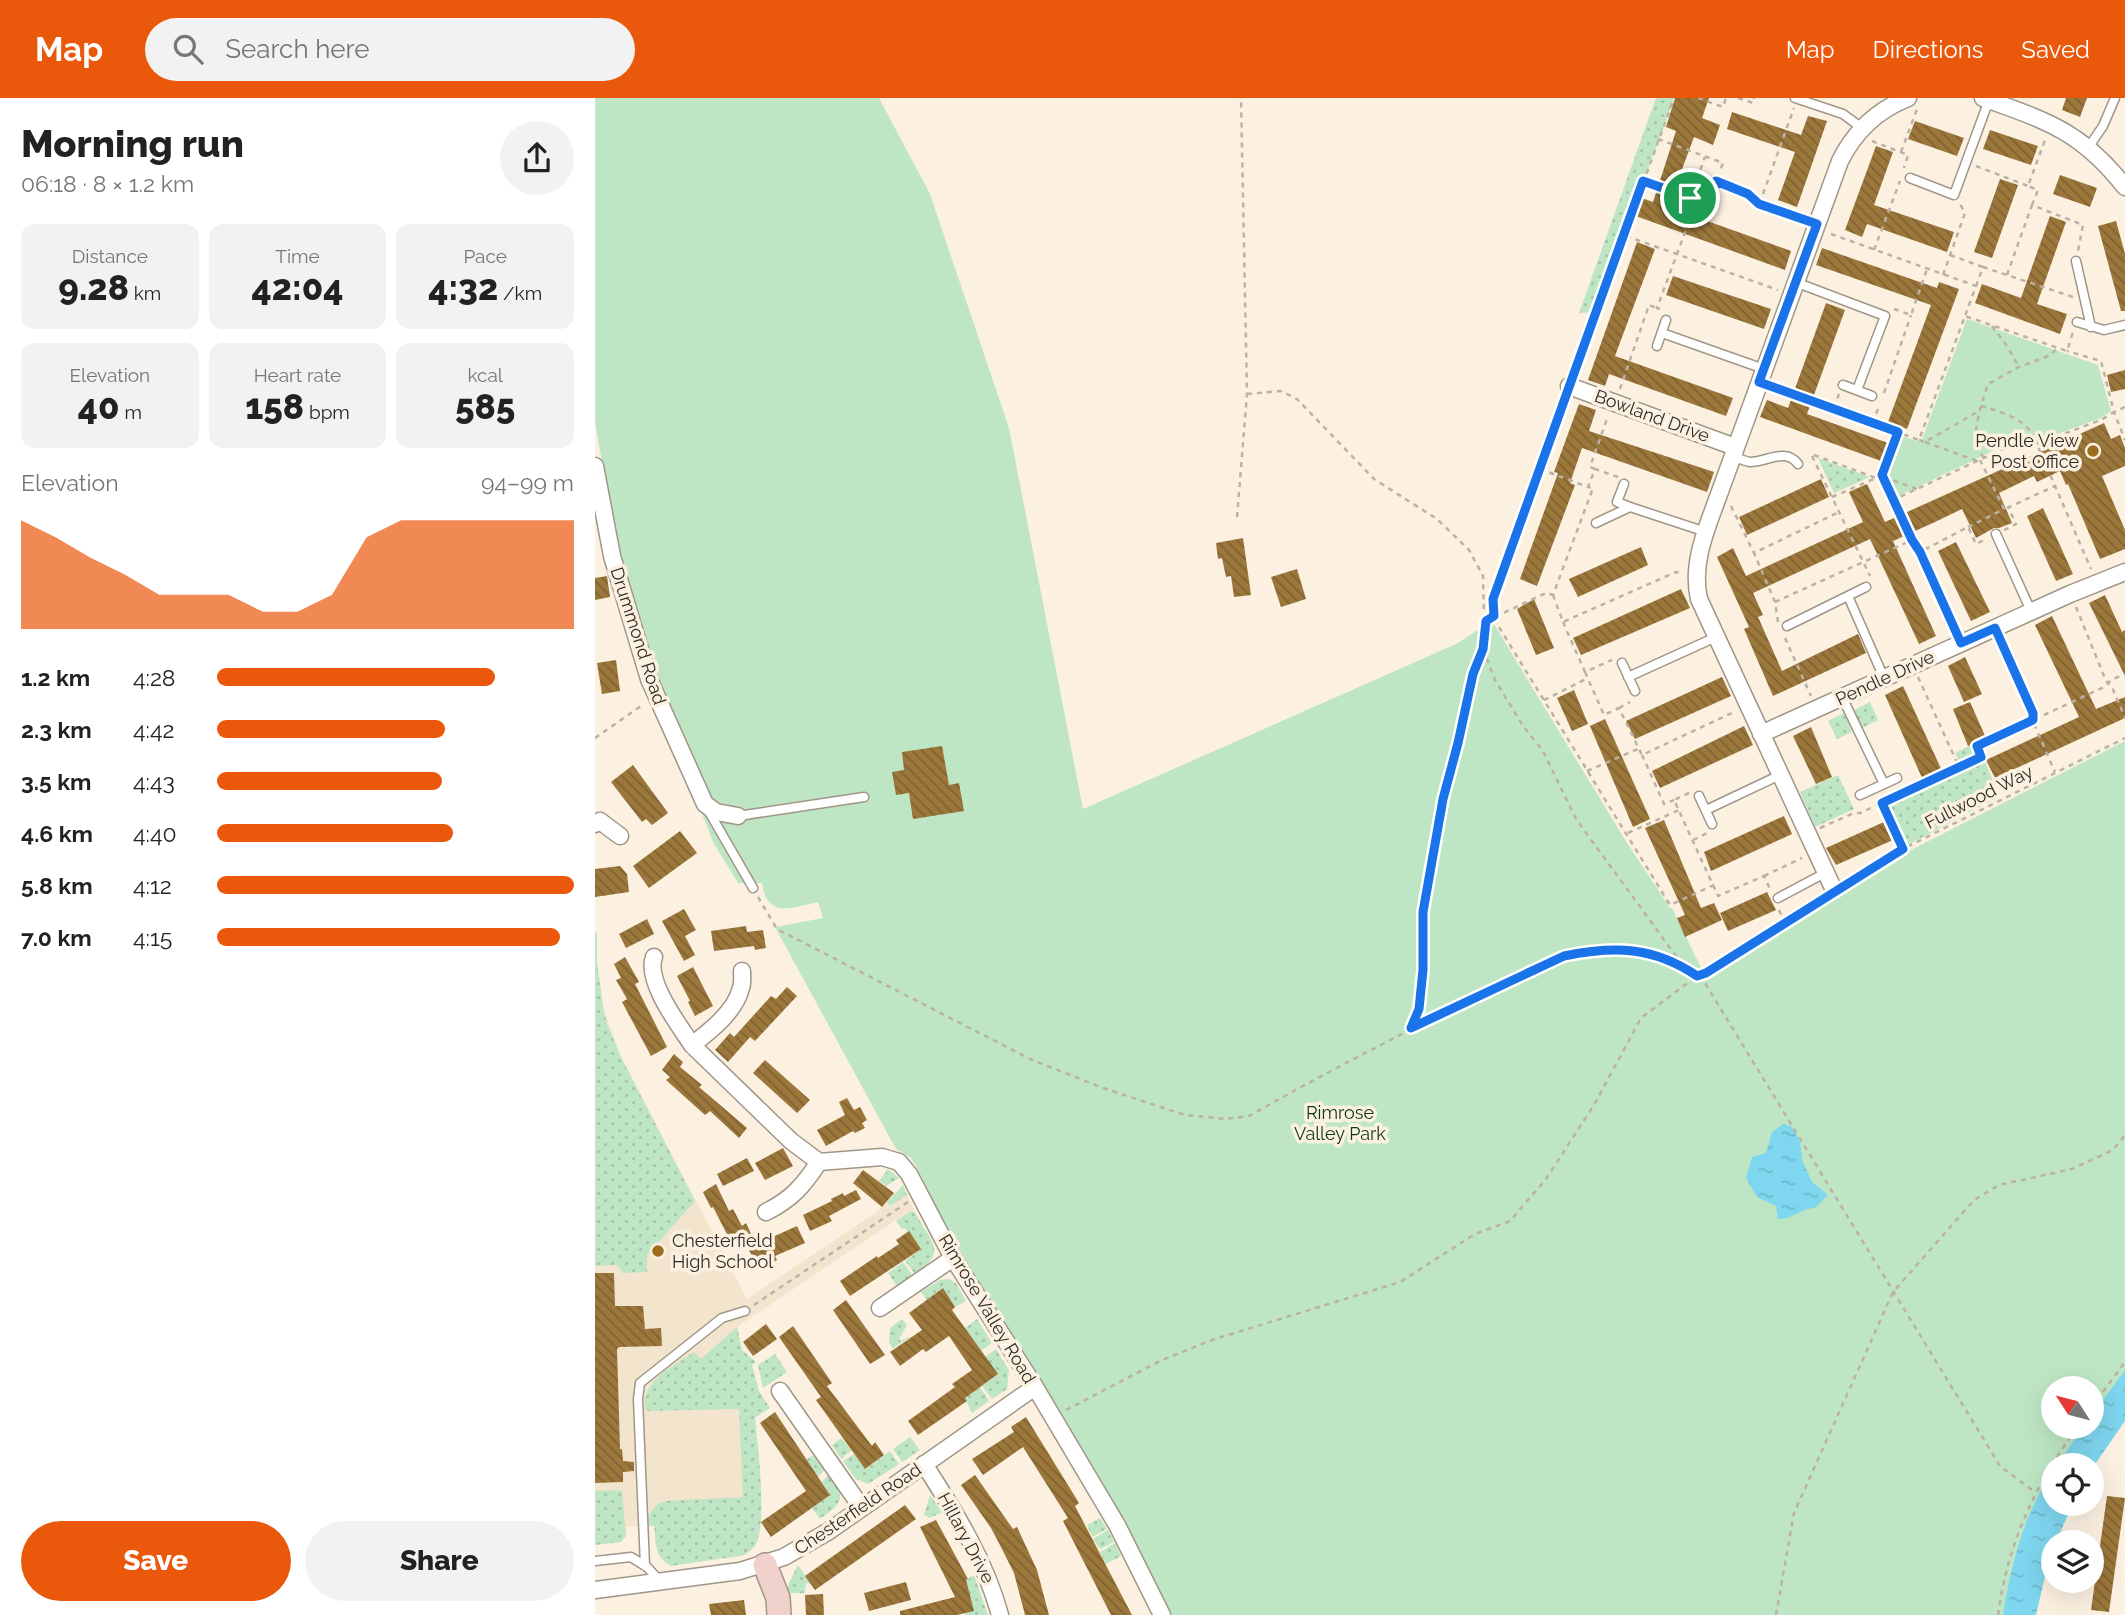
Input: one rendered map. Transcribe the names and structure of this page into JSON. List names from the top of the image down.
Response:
{
  "streets": {
    "street": [
      "Bowland Drive",
      "Drummond Road",
      "Pendle Drive",
      "Rimrose Valley Road",
      "Chesterfield Road",
      "Hillary Drive"
    ],
    "path": ["Fullwood Way"]
  },
  "crossings": [
    ["Fullwood Way", "Rimrose Valley Road"],
    ["Rimrose Valley Road", "Chesterfield Road"],
    ["Chesterfield Road", "Hillary Drive"]
  ],
  "parks": ["Rimrose Valley Park"],
  "places": ["Pendle View Post Office", "Chesterfield High School"],
  "north": "top left",
  "page": {
    "header": "Map",
    "search": "Search here",
    "nav": ["Map", "Directions", "Saved"],
    "heading": ["Morning run", "06:18 · 8 × 1.2 km"],
    "stats": [
      ["Distance", "9.28 km"],
      ["Time", "42:04"],
      ["Pace", "4:32 /km"],
      ["Elevation", "40 m"],
      ["Heart rate", "158 bpm"],
      ["kcal", "585"]
    ],
    "chart": ["Elevation", "94–99 m"],
    "list": [
      {
        "name": "1.2 km",
        "note": "4:28"
      },
      {
        "name": "2.3 km",
        "note": "4:42"
      },
      {
        "name": "3.5 km",
        "note": "4:43"
      },
      {
        "name": "4.6 km",
        "note": "4:40"
      },
      {
        "name": "5.8 km",
        "note": "4:12"
      },
      {
        "name": "7.0 km",
        "note": "4:15"
      }
    ],
    "buttons": ["Save", "Share"]
  }
}
